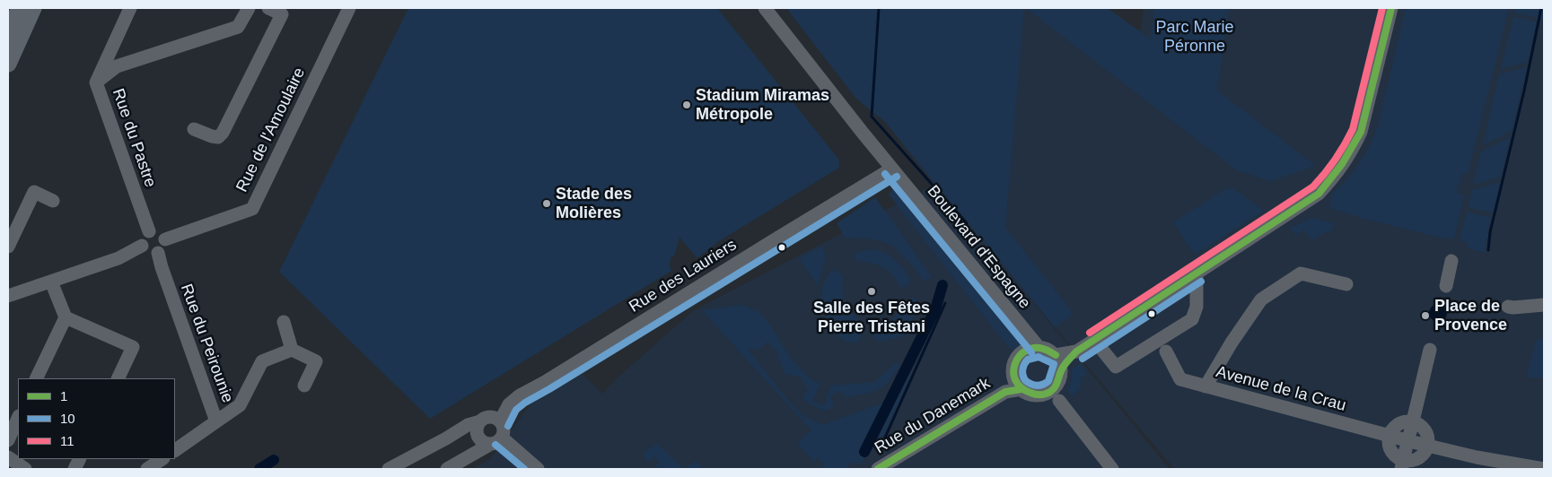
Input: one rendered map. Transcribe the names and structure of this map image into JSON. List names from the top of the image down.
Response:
{
  "streets": {
    "street": [
      "Rue de l'Amoulaire",
      "Rue du Pastre",
      "Boulevard d'Espagne",
      "Rue des Lauriers",
      "Rue du Peirounie",
      "Avenue de la Crau",
      "Rue du Danemark"
    ]
  },
  "crossings": [
    ["Rue de l'Amoulaire", "Rue du Pastre"],
    ["Rue de l'Amoulaire", "Rue du Peirounie"],
    ["Rue du Pastre", "Rue du Peirounie"],
    ["Boulevard d'Espagne", "Rue des Lauriers"],
    ["Boulevard d'Espagne", "Rue du Danemark"]
  ],
  "parks": ["Parc Marie Péronne"],
  "places": [
    "Stadium Miramas Métropole",
    "Stade des Molières",
    "Salle des Fêtes Pierre Tristani",
    "Place de Provence"
  ],
  "lines": ["transit line 1", "transit line 11", "transit line 10"],
  "legend": ["1", "10", "11"]
}
